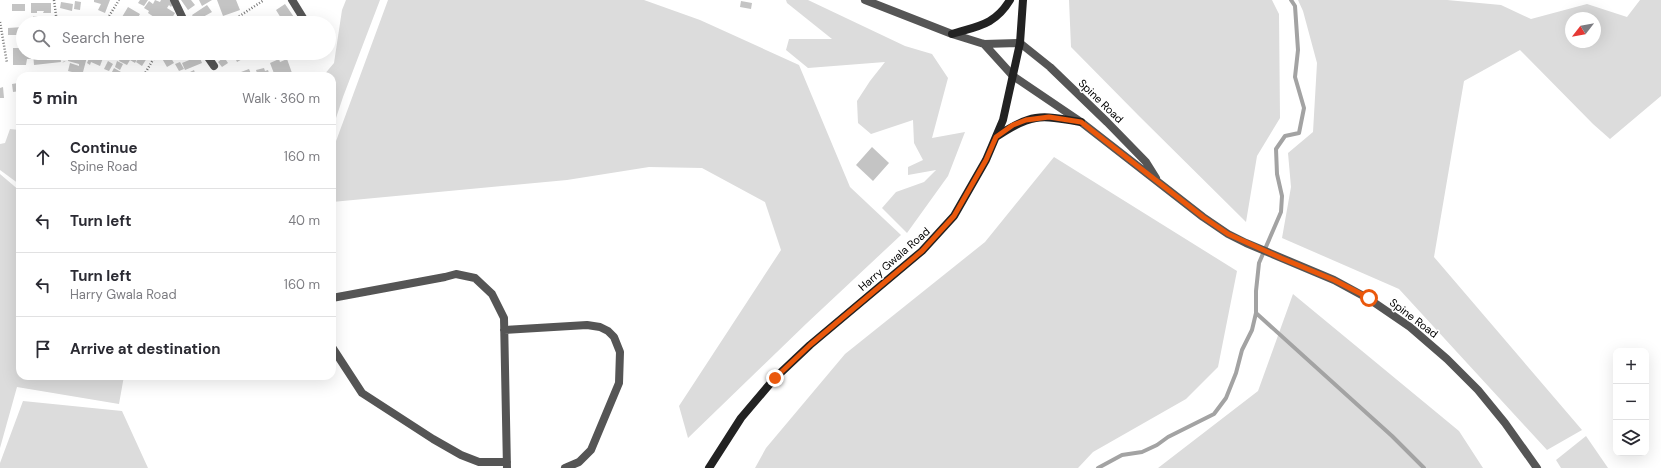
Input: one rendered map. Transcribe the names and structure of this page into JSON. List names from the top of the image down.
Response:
{
  "streets": {
    "main road": ["Harry Gwala Road"],
    "street": ["Spine Road"]
  },
  "crossings": [
    ["Spine Road", "Harry Gwala Road"]
  ],
  "north": "bottom left",
  "page": {
    "search": "Search here",
    "heading": ["5 min", "Walk · 360 m"],
    "list": [
      ["Continue", "Spine Road", "160 m"],
      ["Turn left", "40 m"],
      ["Turn left", "Harry Gwala Road", "160 m"],
      "Arrive at destination"
    ],
    "map_buttons": ["+", "−"]
  }
}
